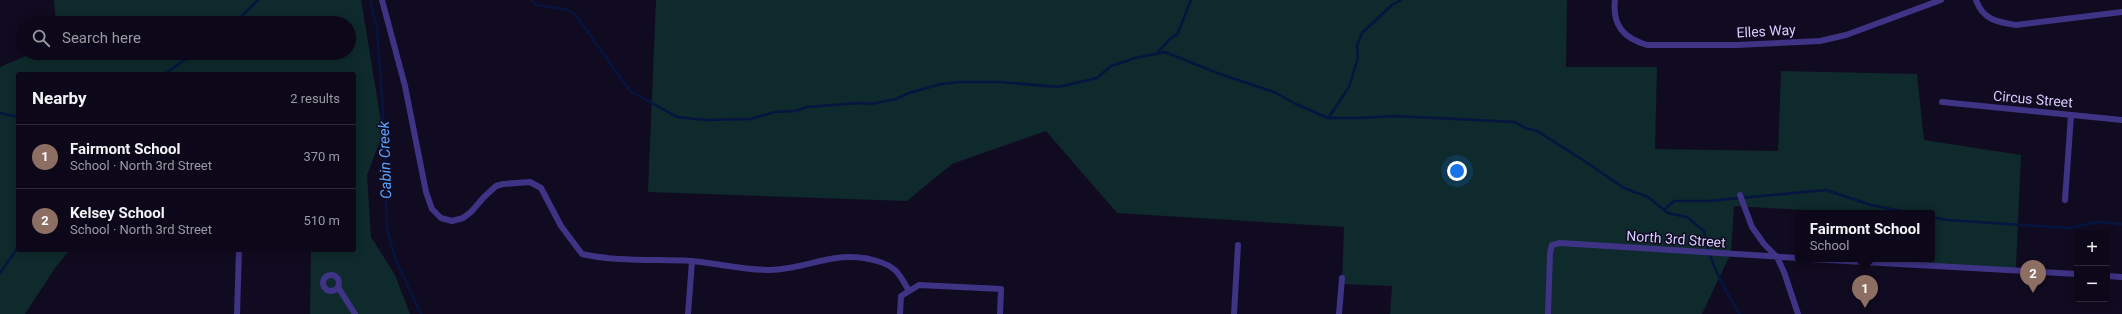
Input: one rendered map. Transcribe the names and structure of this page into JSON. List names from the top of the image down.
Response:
{
  "streets": {
    "street": ["Elles Way", "Circus Street", "North 3rd Street"]
  },
  "water": ["Cabin Creek"],
  "page": {
    "search": "Search here",
    "heading": ["Nearby", "2 results"],
    "list": [
      {
        "mark": "1",
        "name": "Fairmont School",
        "note": "School · North 3rd Street",
        "value": "370 m"
      },
      {
        "mark": "2",
        "name": "Kelsey School",
        "note": "School · North 3rd Street",
        "value": "510 m"
      }
    ],
    "popup": ["Fairmont School", "School"],
    "map_buttons": ["+", "−"],
    "pins": ["2", "1"]
  }
}
